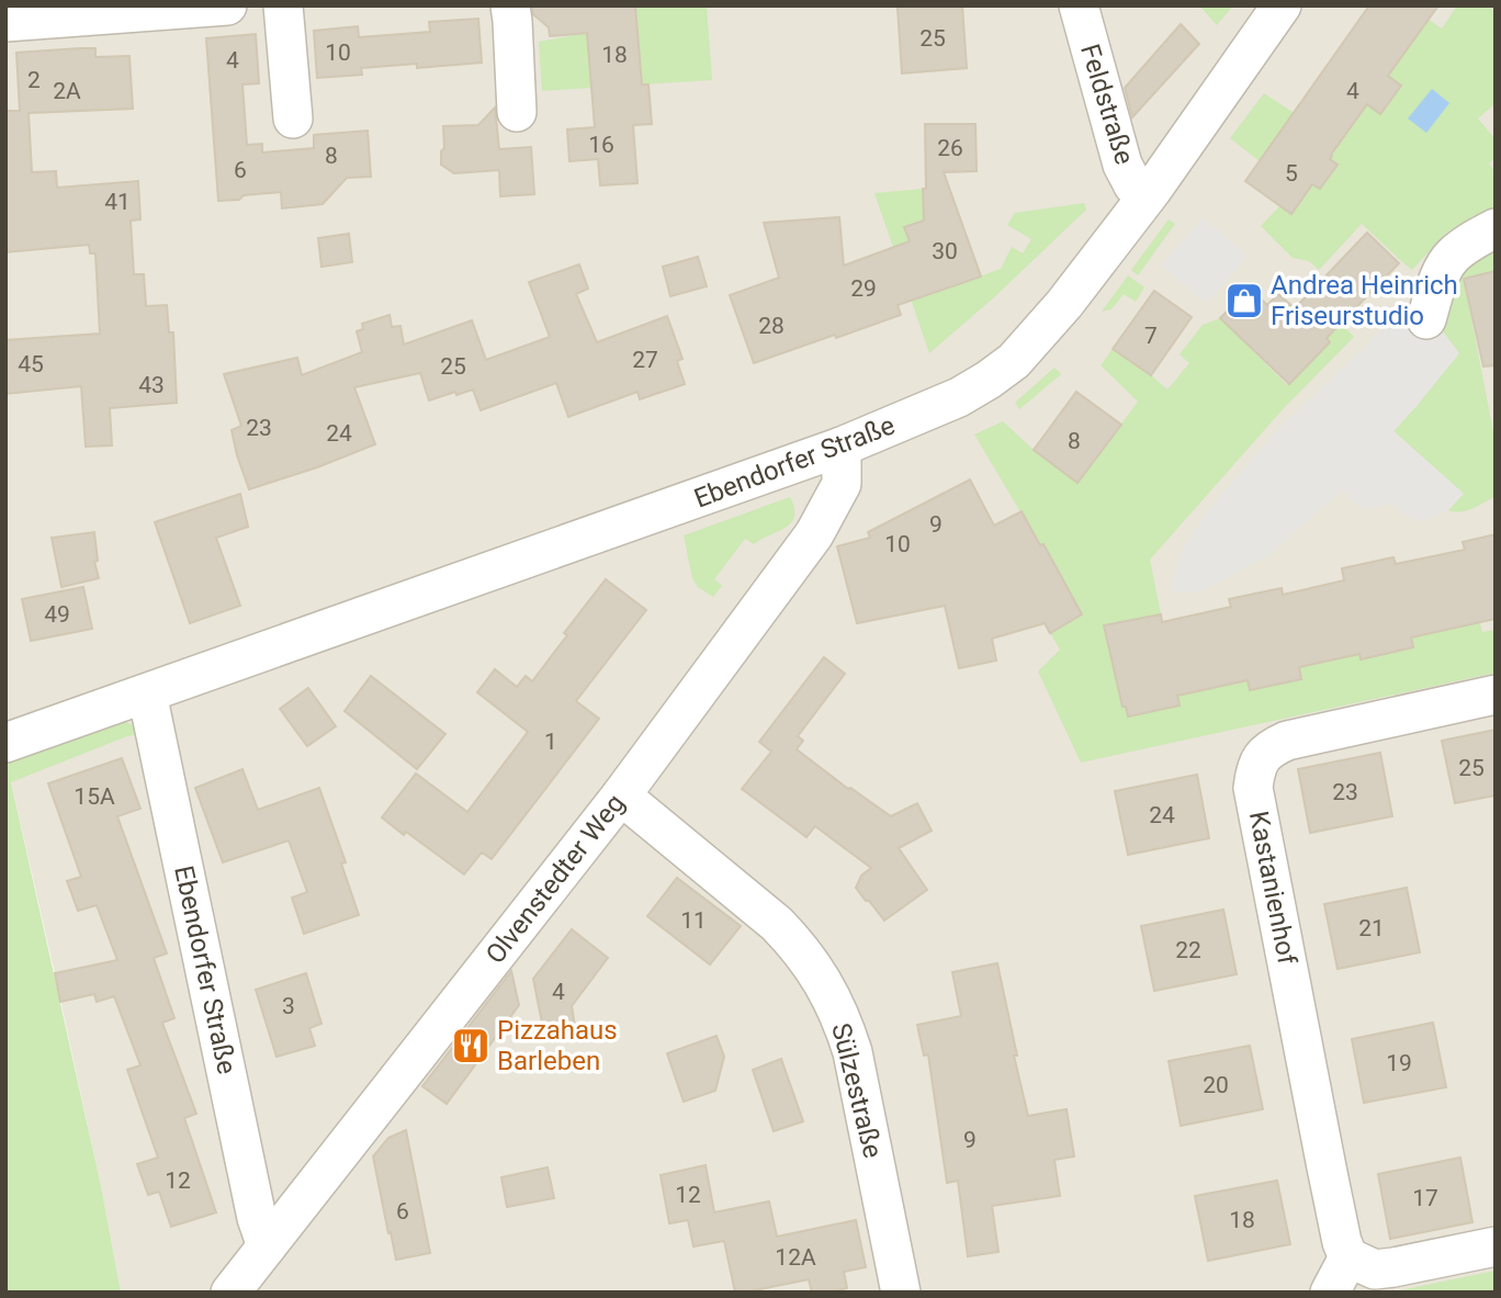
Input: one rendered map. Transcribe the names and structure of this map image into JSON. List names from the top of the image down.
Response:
{
  "streets": {
    "street": [
      "Feldstraße",
      "Ebendorfer Straße",
      "Olvenstedter Weg",
      "Kastanienhof",
      "Sülzestraße"
    ]
  },
  "crossings": [
    ["Feldstraße", "Ebendorfer Straße"],
    ["Ebendorfer Straße", "Olvenstedter Weg"],
    ["Olvenstedter Weg", "Sülzestraße"]
  ],
  "places": {
    "shop": ["Andrea Heinrich Friseurstudio"],
    "restaurant": ["Pizzahaus Barleben"]
  },
  "house_numbers": [
    "25",
    "10",
    "18",
    "4",
    "2",
    "2A",
    "4",
    "16",
    "26",
    "8",
    "6",
    "5",
    "41",
    "30",
    "29",
    "28",
    "7",
    "27",
    "45",
    "25",
    "43",
    "23",
    "24",
    "8",
    "9",
    "10",
    "49",
    "1",
    "25",
    "23",
    "15A",
    "24",
    "11",
    "21",
    "22",
    "4",
    "3",
    "19",
    "20",
    "9",
    "12",
    "12",
    "17",
    "6",
    "18",
    "12A"
  ]
}
